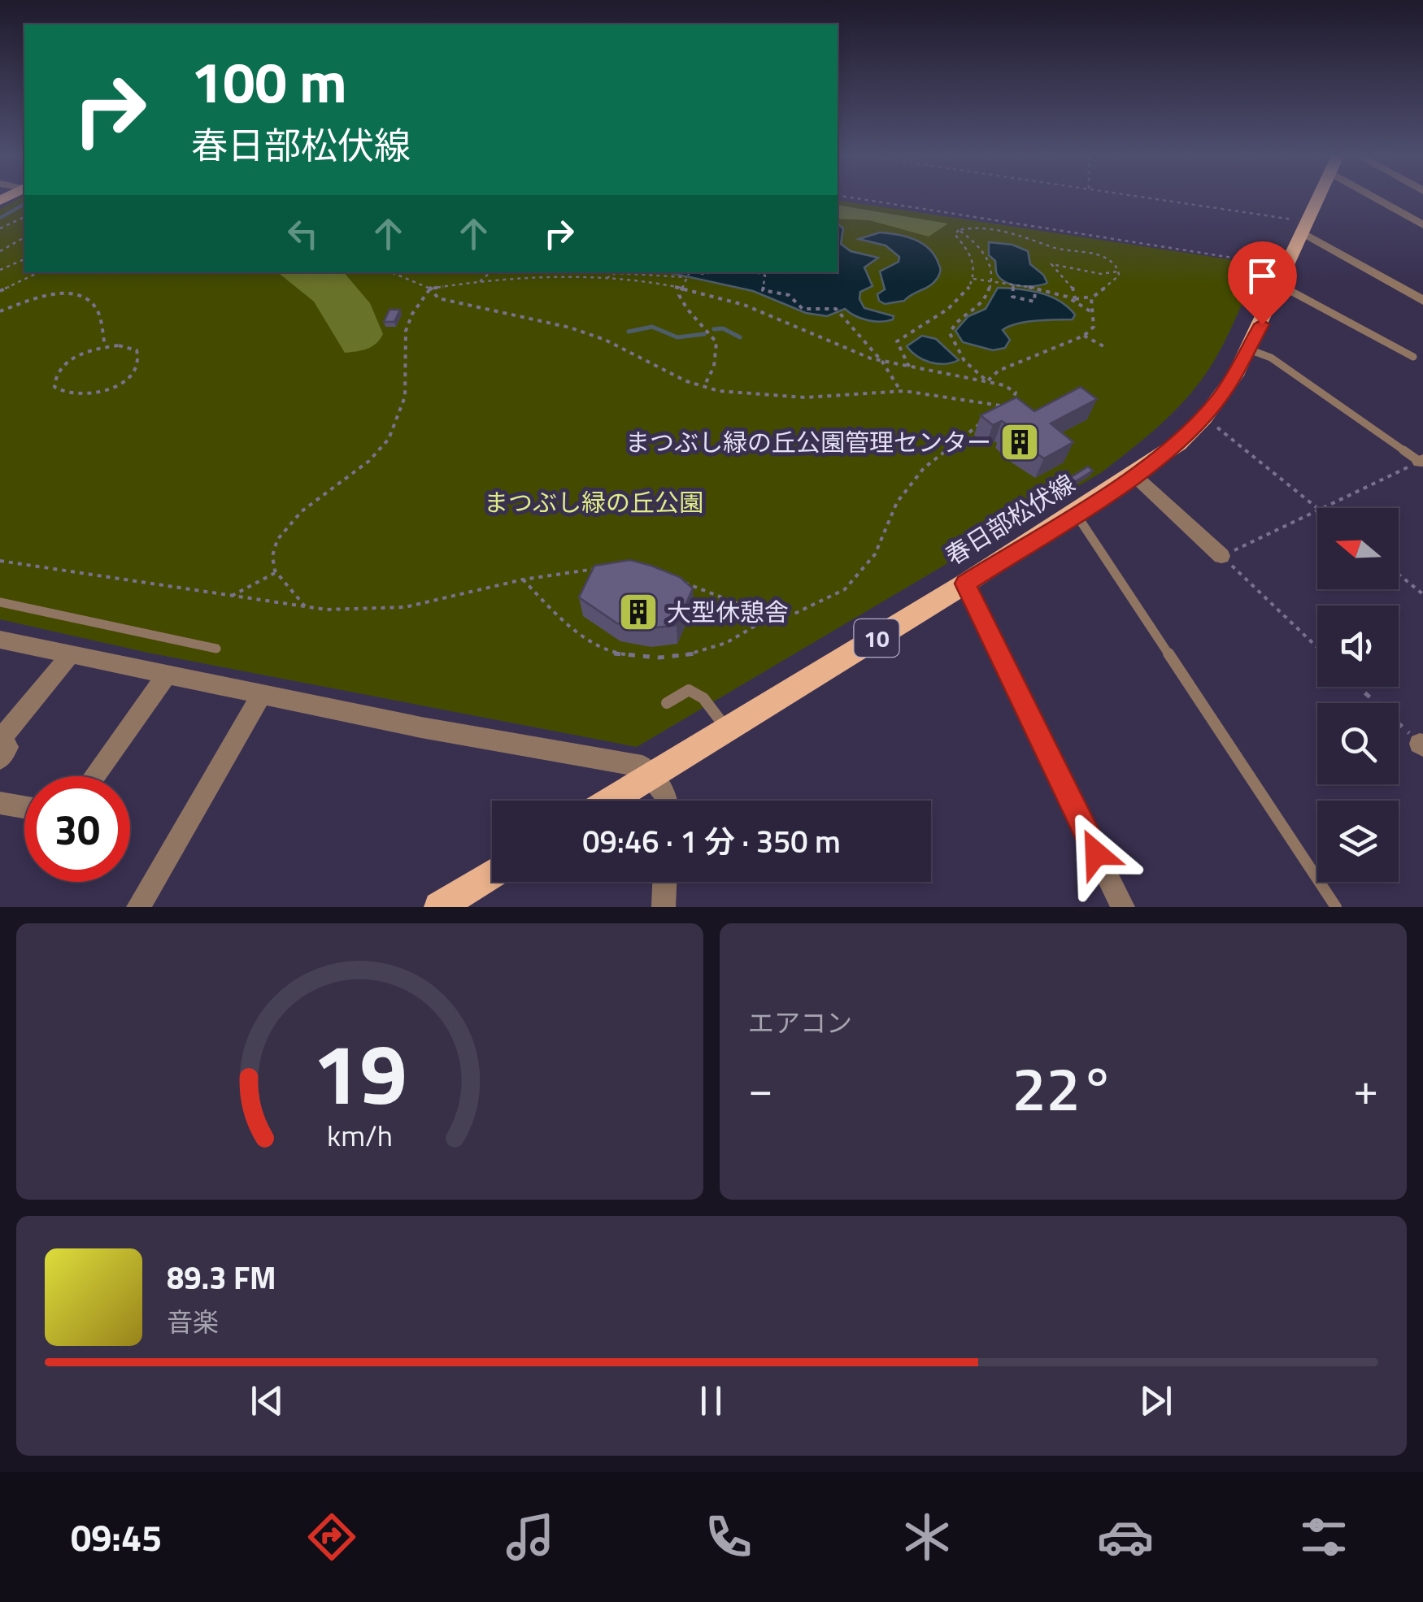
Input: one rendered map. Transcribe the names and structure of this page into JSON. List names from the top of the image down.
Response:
{
  "streets": {
    "main road": ["春日部松伏線", "10"]
  },
  "parks": ["まつぶし緑の丘公園"],
  "places": {
    "building": ["まつぶし緑の丘公園管理センター", "大型休憩舎"]
  },
  "north": "left",
  "page": {
    "turn": ["100 m", "春日部松伏線"],
    "limit": "30",
    "trip": "09:46 · 1 分 · 350 m",
    "tile": "エアコン",
    "heat": ["−", "22°", "+"],
    "song": ["89.3 FM", "音楽"],
    "tabs": "09:45",
    "gauge": ["19", "km/h"]
  }
}
